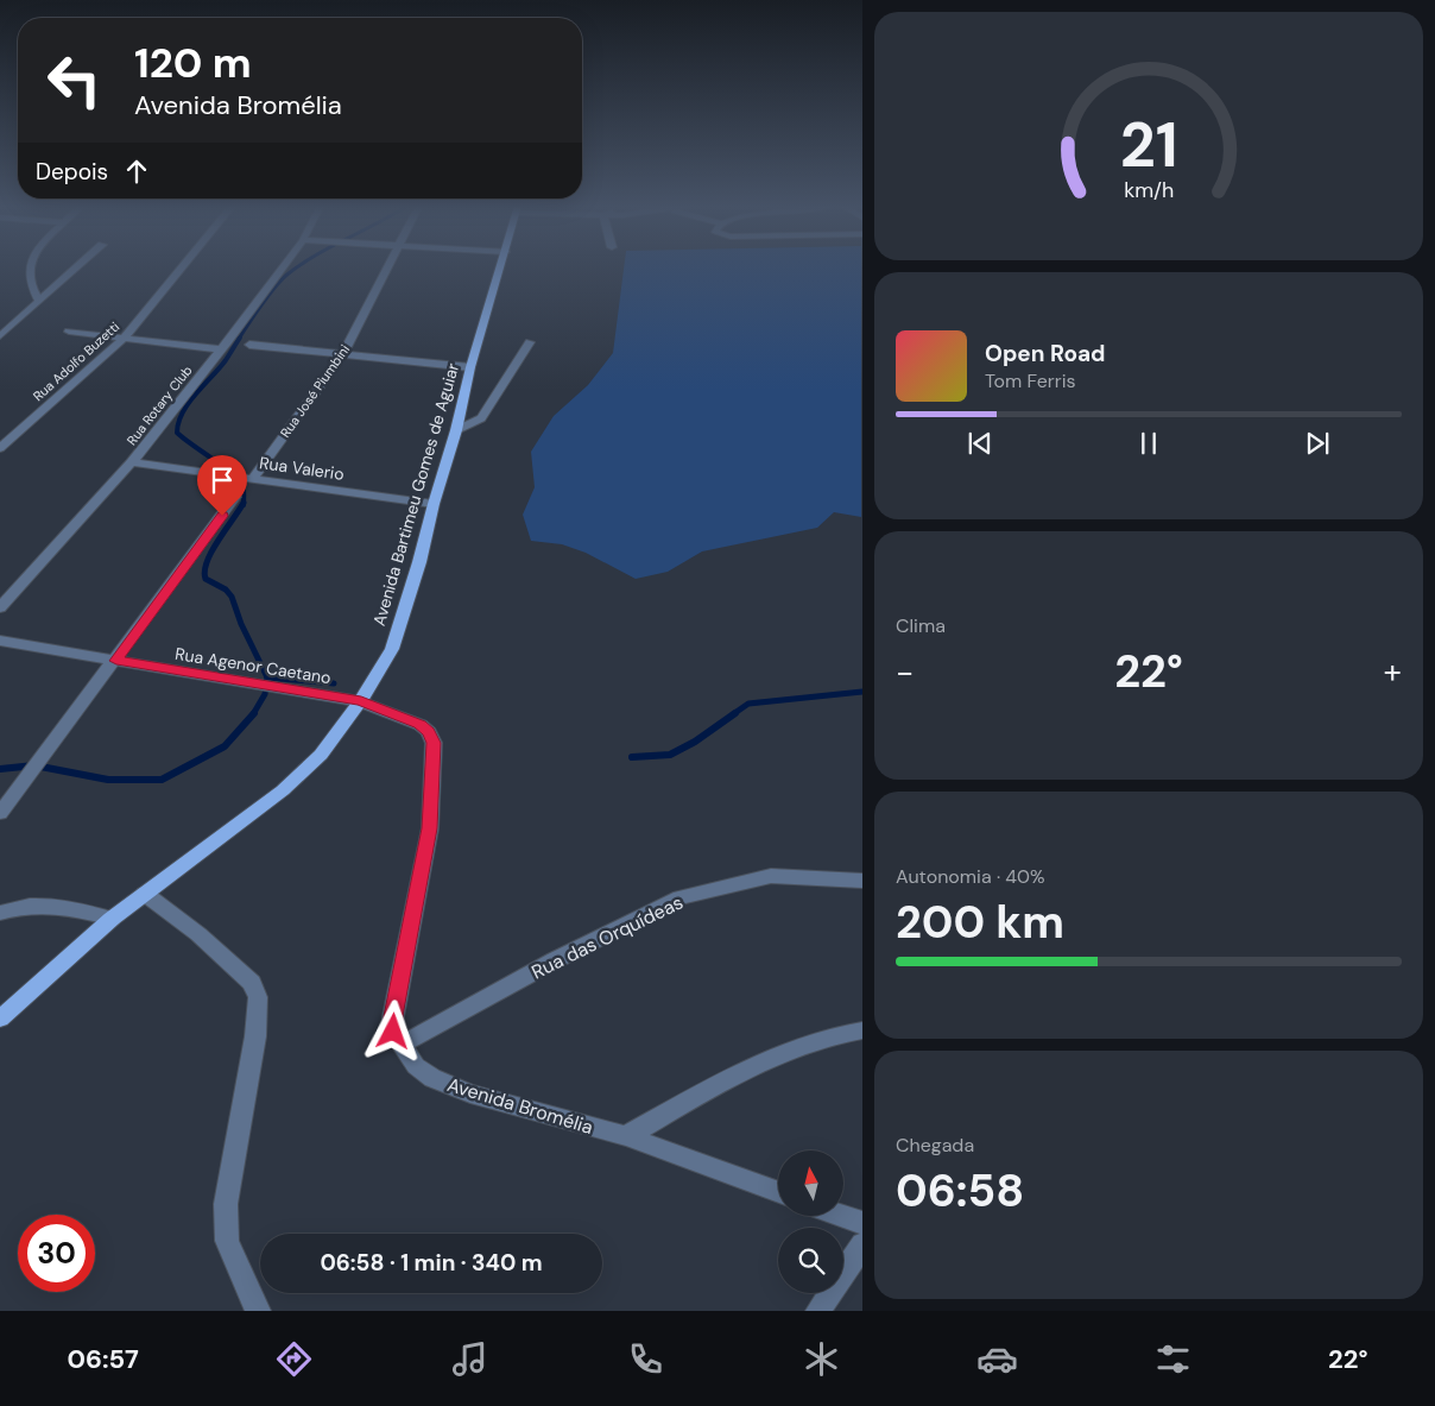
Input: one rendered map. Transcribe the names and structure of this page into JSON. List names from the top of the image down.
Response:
{
  "streets": {
    "main road": ["Avenida Bartimeu Gomes de Aguiar"],
    "street": [
      "Rua Adolfo Buzetti",
      "Rua José Piumbini",
      "Rua Rotary Club",
      "Rua Valerio",
      "Rua Agenor Caetano",
      "Rua das Orquídeas",
      "Avenida Bromélia"
    ]
  },
  "crossings": [
    ["Rua José Piumbini", "Rua Valerio"],
    ["Rua Rotary Club", "Rua Valerio"],
    ["Rua Valerio", "Avenida Bartimeu Gomes de Aguiar"],
    ["Avenida Bartimeu Gomes de Aguiar", "Rua Agenor Caetano"],
    ["Avenida Bartimeu Gomes de Aguiar", "Avenida Bromélia"],
    ["Rua Agenor Caetano", "Avenida Bromélia"],
    ["Rua das Orquídeas", "Avenida Bromélia"]
  ],
  "north": "top",
  "page": {
    "turn": ["120 m", "Avenida Bromélia"],
    "then": "Depois",
    "song": ["Open Road", "Tom Ferris"],
    "tile": [
      "Clima",
      ["Autonomia · 40%", "200 km"],
      ["Chegada", "06:58"]
    ],
    "heat": ["−", "22°", "+"],
    "limit": "30",
    "trip": "06:58 · 1 min · 340 m",
    "tabs": ["06:57", "22°"],
    "gauge": ["21", "km/h"]
  }
}
